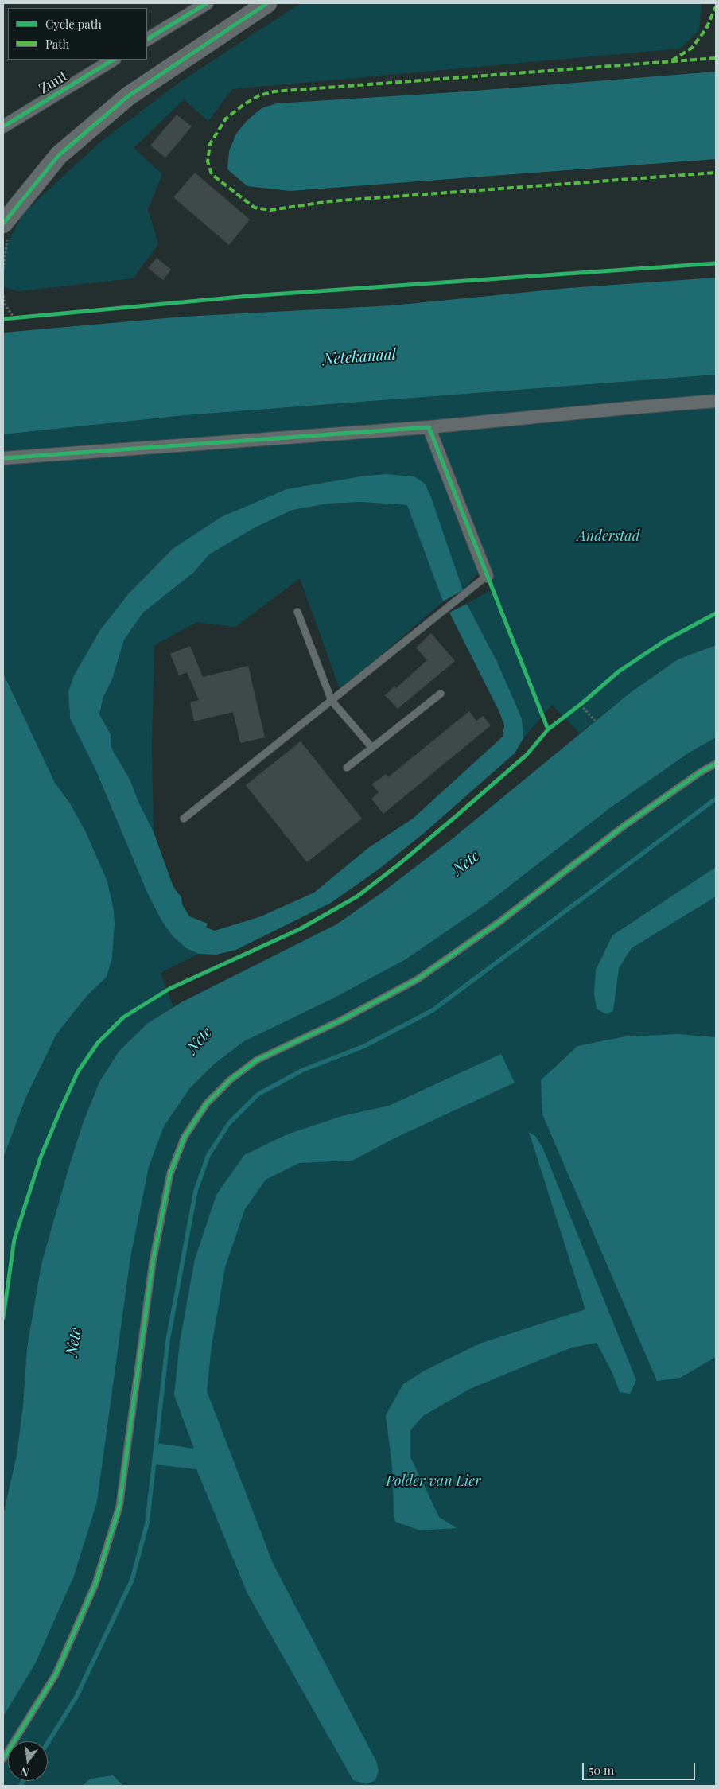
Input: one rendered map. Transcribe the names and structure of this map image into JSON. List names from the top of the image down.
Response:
{
  "streets": {
    "street": ["Zuut"]
  },
  "water": ["Netekanaal", "Nete"],
  "parks": ["Anderstad", "Polder van Lier"],
  "legend": ["Cycle path", "Path"],
  "scale_bar": "50 m",
  "north": "bottom"
}
